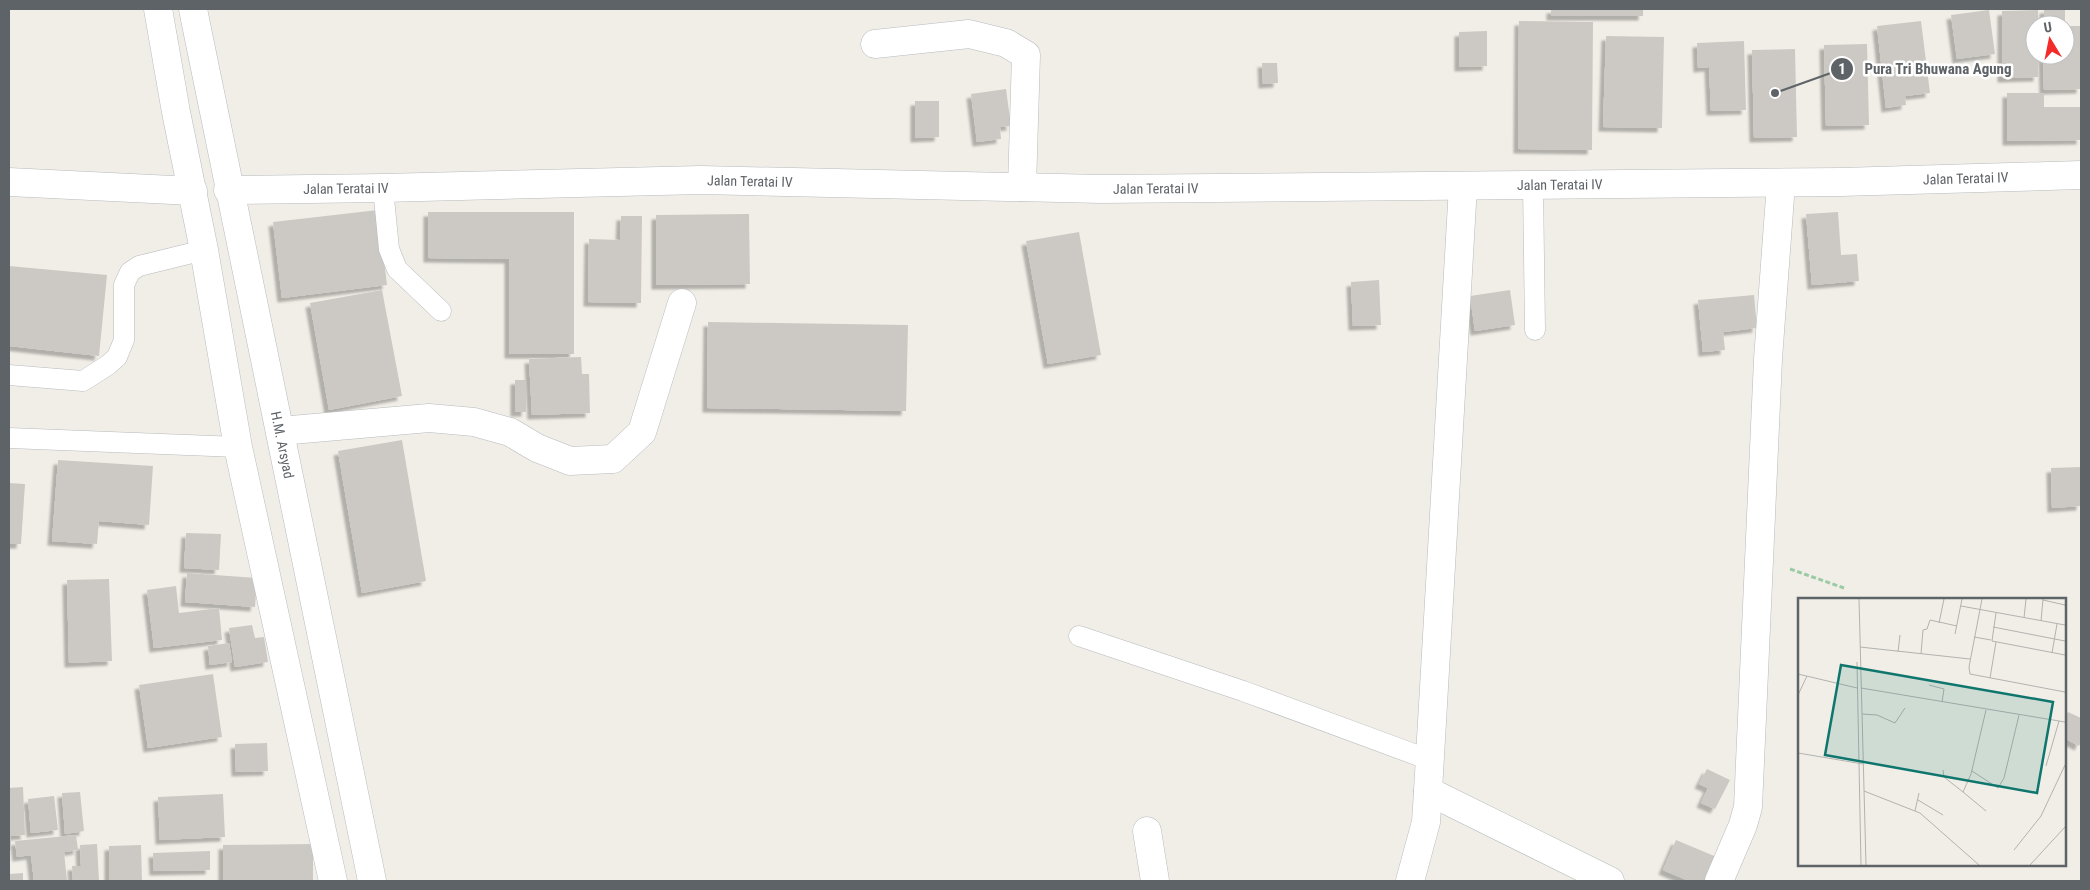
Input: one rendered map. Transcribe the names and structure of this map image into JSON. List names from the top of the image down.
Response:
{
  "streets": {
    "street": ["Jalan Teratai IV", "H.M. Arsyad"]
  },
  "crossings": [
    ["Jalan Teratai IV", "H.M. Arsyad"]
  ],
  "places": ["Pura Tri Bhuwana Agung"],
  "north": "top"
}
